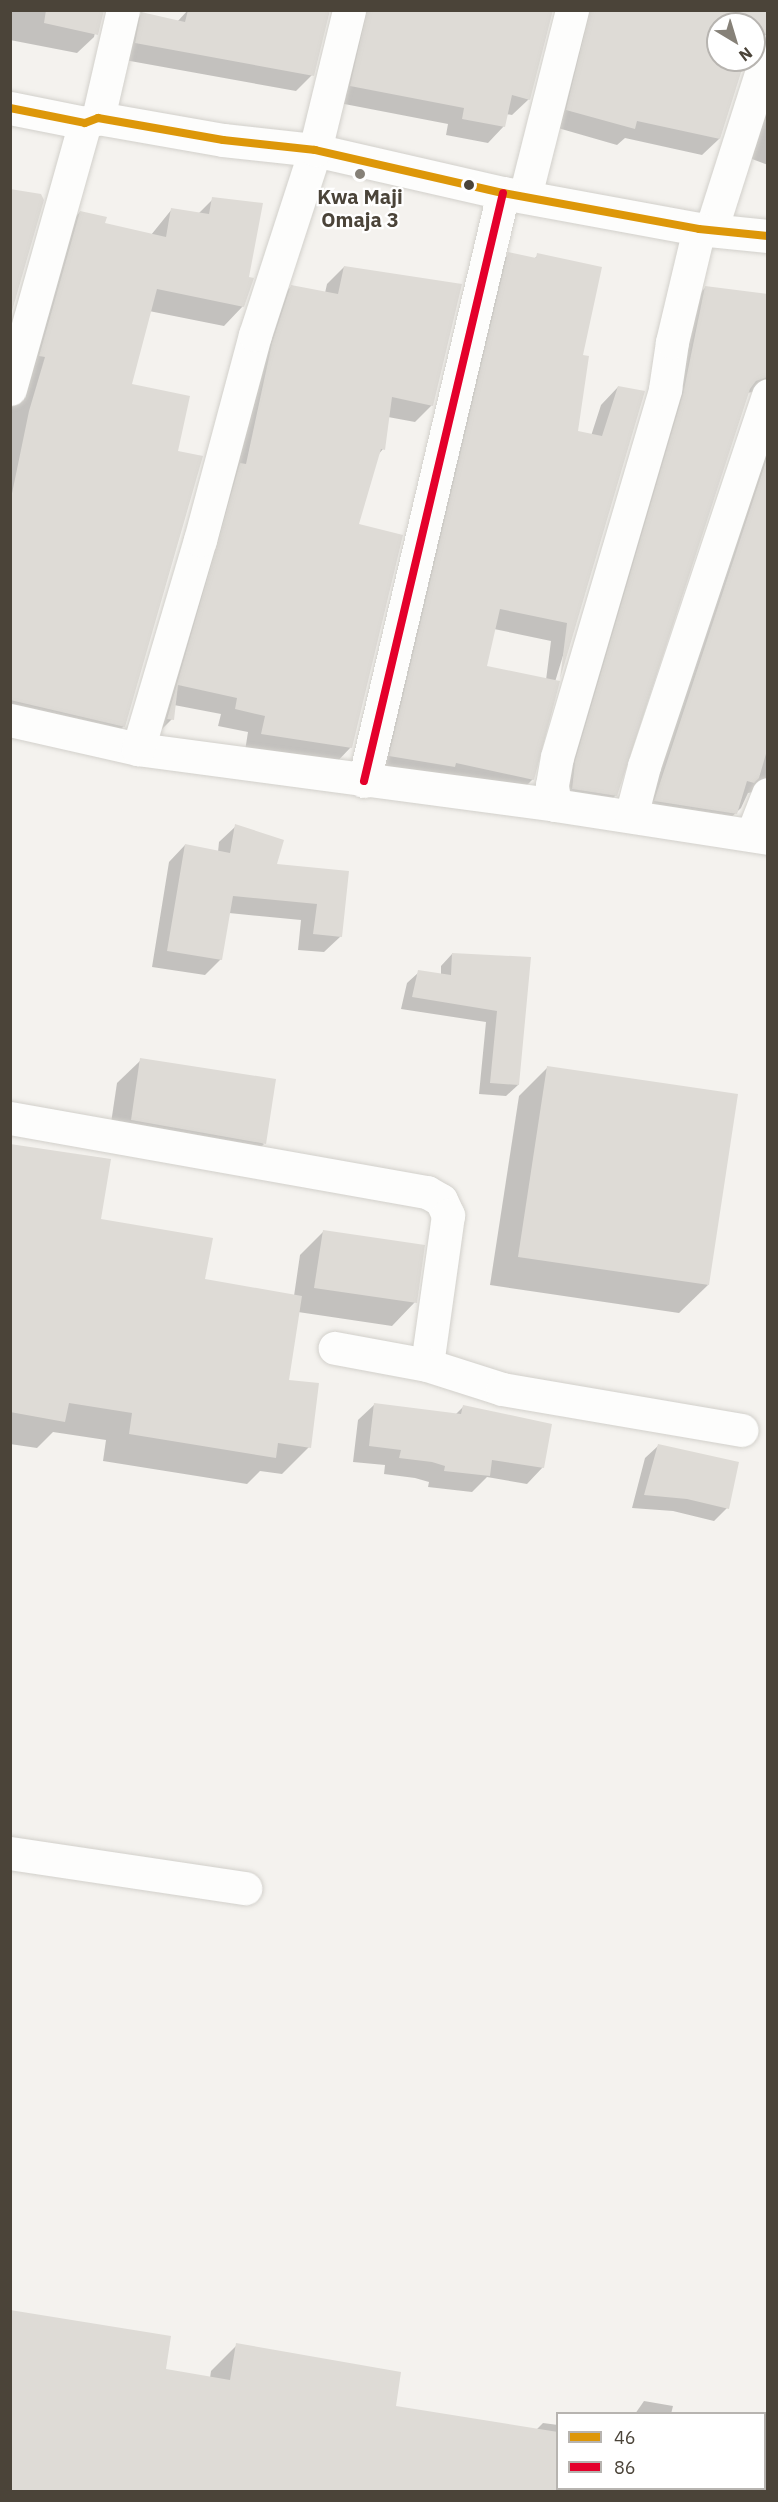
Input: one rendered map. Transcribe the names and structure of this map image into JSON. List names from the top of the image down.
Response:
{
  "places": ["Kwa Maji Omaja 3"],
  "lines": ["transit line 46", "transit line 86"],
  "legend": ["46", "86"],
  "north": "bottom right"
}
